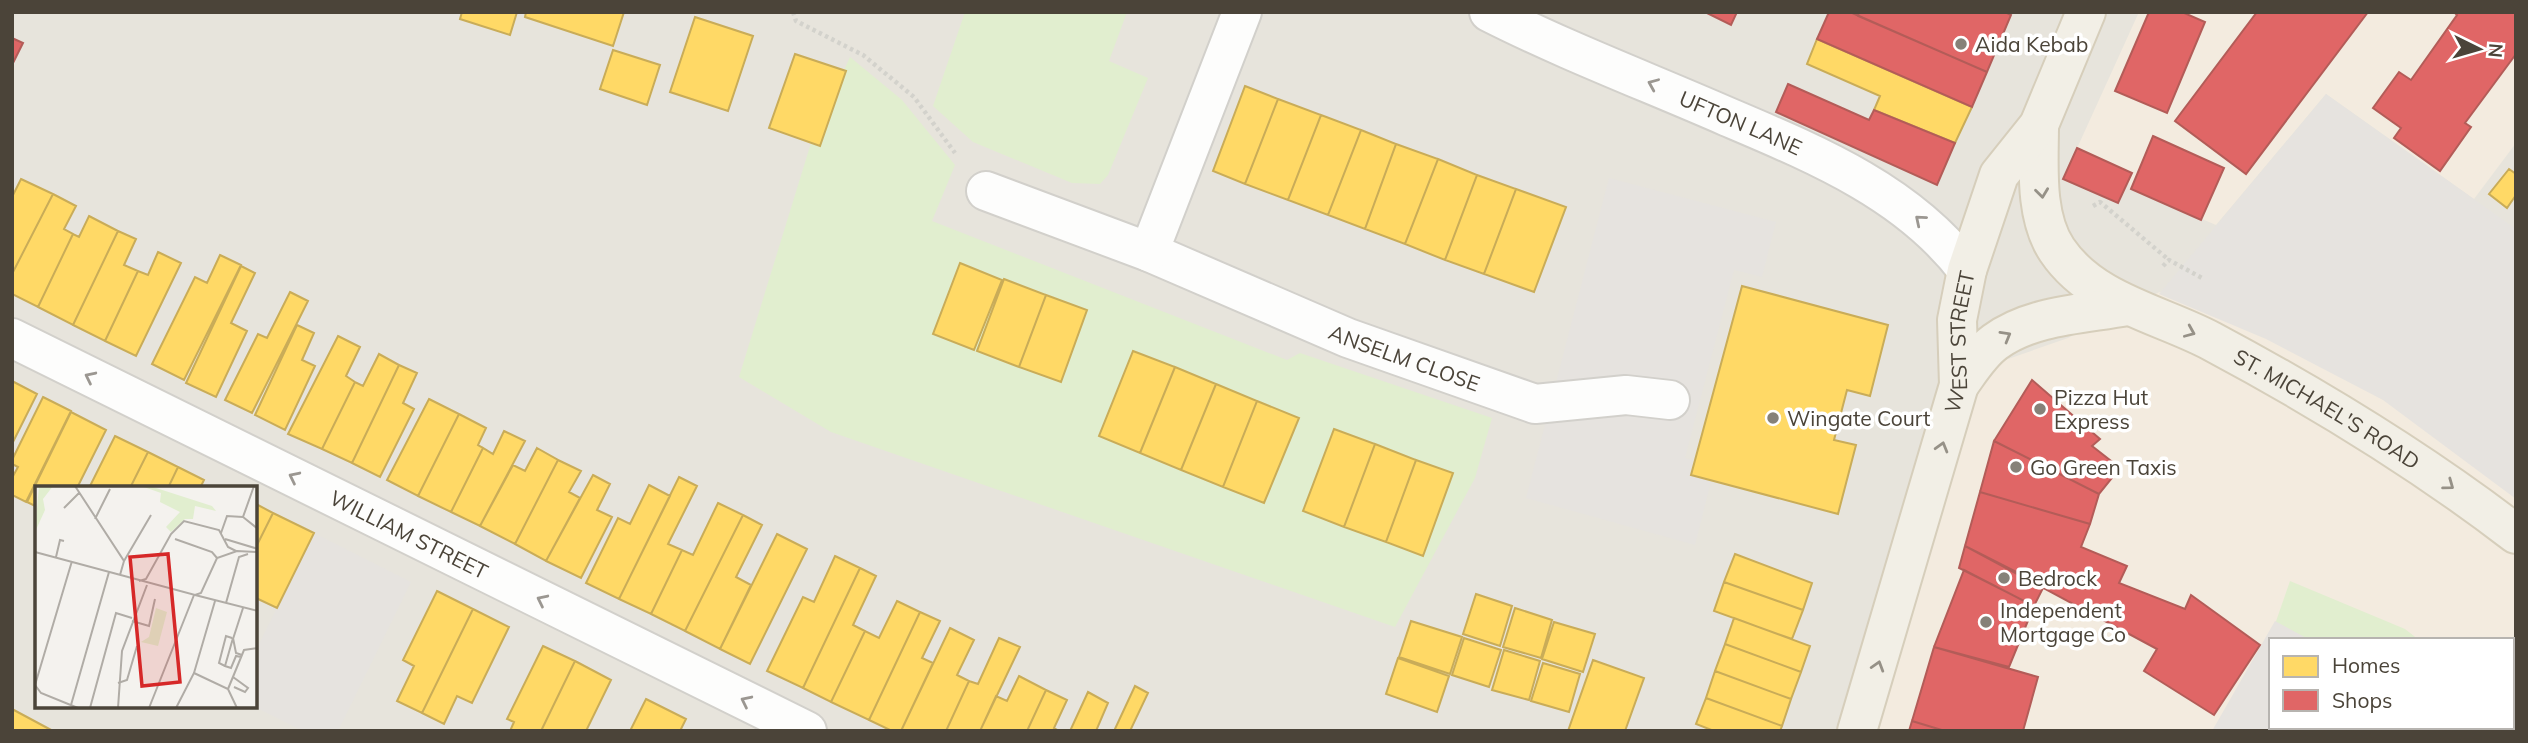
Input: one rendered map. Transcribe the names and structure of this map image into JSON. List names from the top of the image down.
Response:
{
  "streets": {
    "main road": ["WEST STREET", "ST. MICHAEL'S ROAD"],
    "street": ["UFTON LANE", "ANSELM CLOSE", "WILLIAM STREET"]
  },
  "crossings": [
    ["UFTON LANE", "WEST STREET"],
    ["WEST STREET", "ST. MICHAEL'S ROAD"]
  ],
  "one_way": [
    "UFTON LANE",
    "WEST STREET",
    "ST. MICHAEL'S ROAD",
    "WILLIAM STREET"
  ],
  "places": [
    "Aida Kebab",
    "Pizza Hut Express",
    "Wingate Court",
    "Go Green Taxis",
    "Bedrock",
    "Independent Mortgage Co"
  ],
  "legend": ["Homes", "Shops"],
  "north": "right"
}
